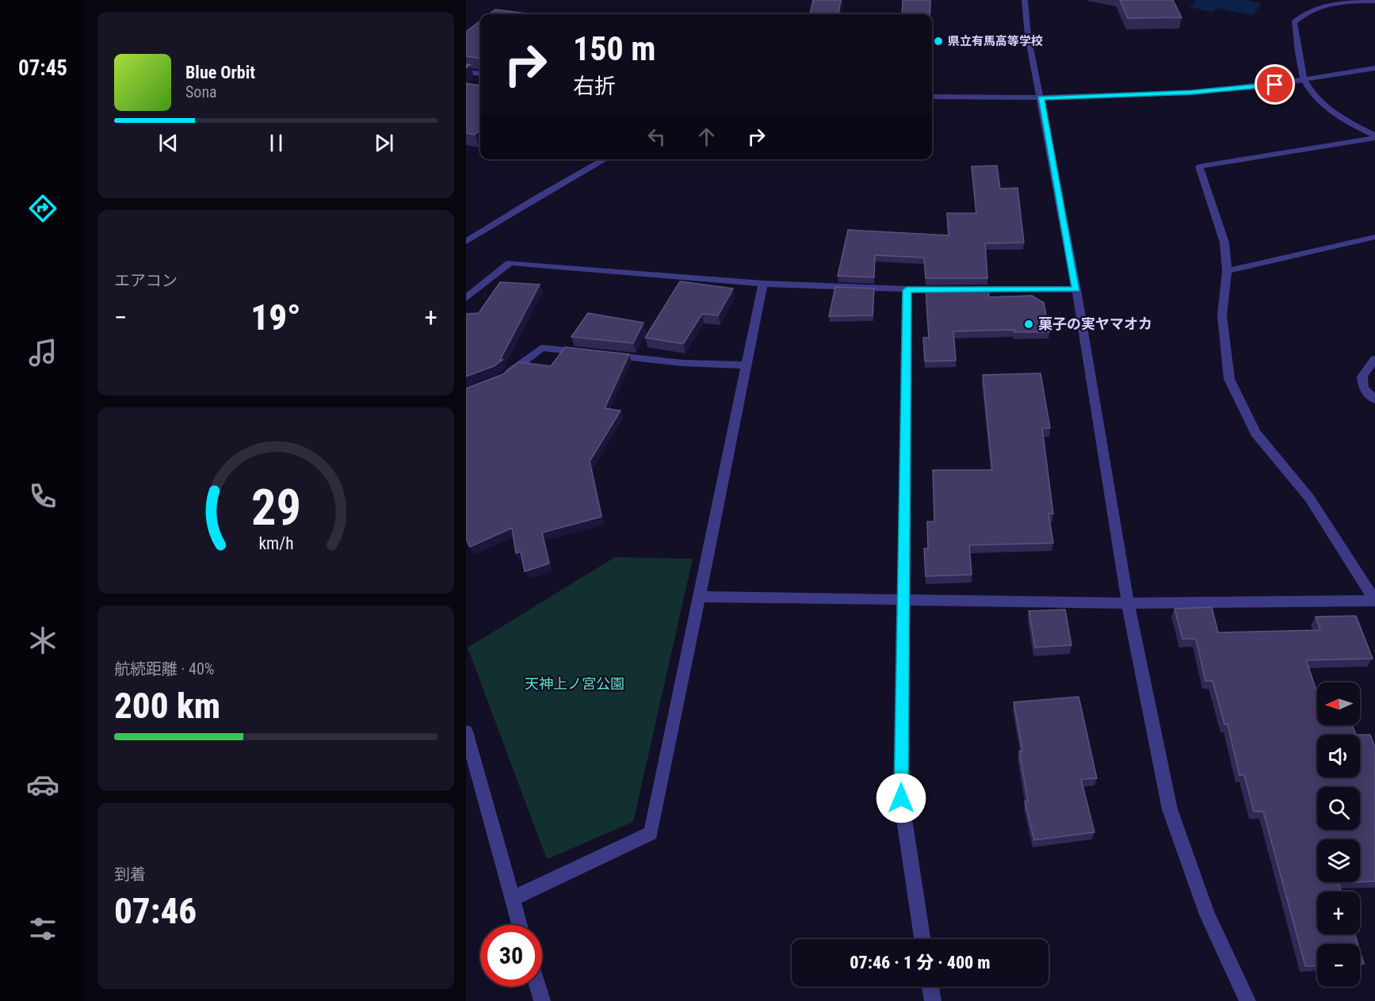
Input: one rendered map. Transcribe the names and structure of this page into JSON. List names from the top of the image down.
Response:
{
  "parks": ["天神上ノ宮公園"],
  "places": ["県立有馬高等学校", "菓子の実ヤマオカ"],
  "north": "left",
  "page": {
    "tabs": "07:45",
    "turn": ["150 m", "右折"],
    "song": ["Blue Orbit", "Sona"],
    "tile": [
      "エアコン",
      ["航続距離 · 40%", "200 km"],
      ["到着", "07:46"]
    ],
    "heat": ["−", "19°", "+"],
    "map_buttons": ["+", "−"],
    "limit": "30",
    "trip": "07:46 · 1 分 · 400 m",
    "gauge": ["29", "km/h"]
  }
}
